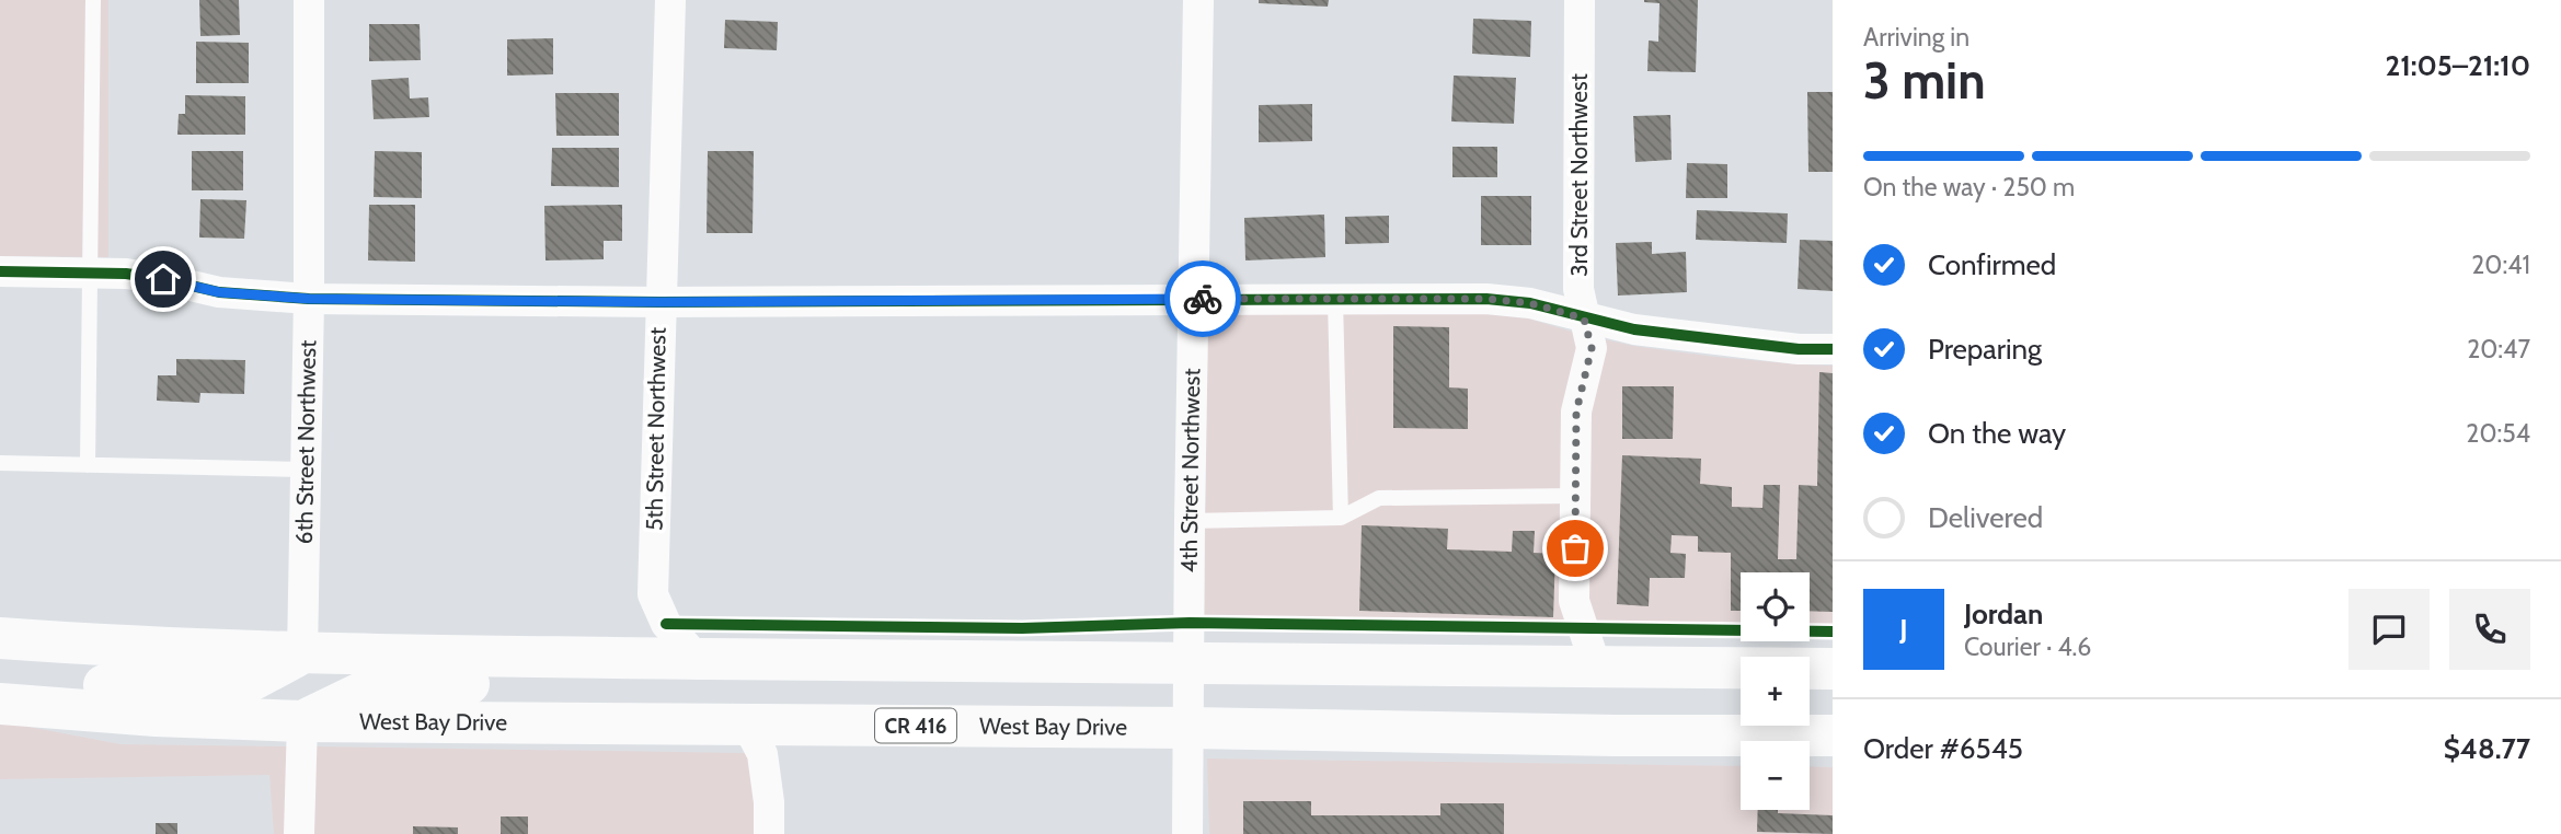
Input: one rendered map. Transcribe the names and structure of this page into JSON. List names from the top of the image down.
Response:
{
  "streets": {
    "main road": ["West Bay Drive", "CR 416"],
    "street": [
      "3rd Street Northwest",
      "5th Street Northwest",
      "6th Street Northwest",
      "4th Street Northwest"
    ]
  },
  "crossings": [
    ["4th Street Northwest", "West Bay Drive"]
  ],
  "page": {
    "heading": ["3 min", "Arriving in", "21:05–21:10"],
    "panel": [
      "Jordan",
      "Courier · 4.6",
      "Order #6545",
      "$48.77"
    ],
    "bar": "On the way · 250 m",
    "list": [
      ["Confirmed", "20:41"],
      ["Preparing", "20:47"],
      ["On the way", "20:54"],
      "Delivered"
    ],
    "map_buttons": ["+", "−"],
    "round": "J"
  }
}
